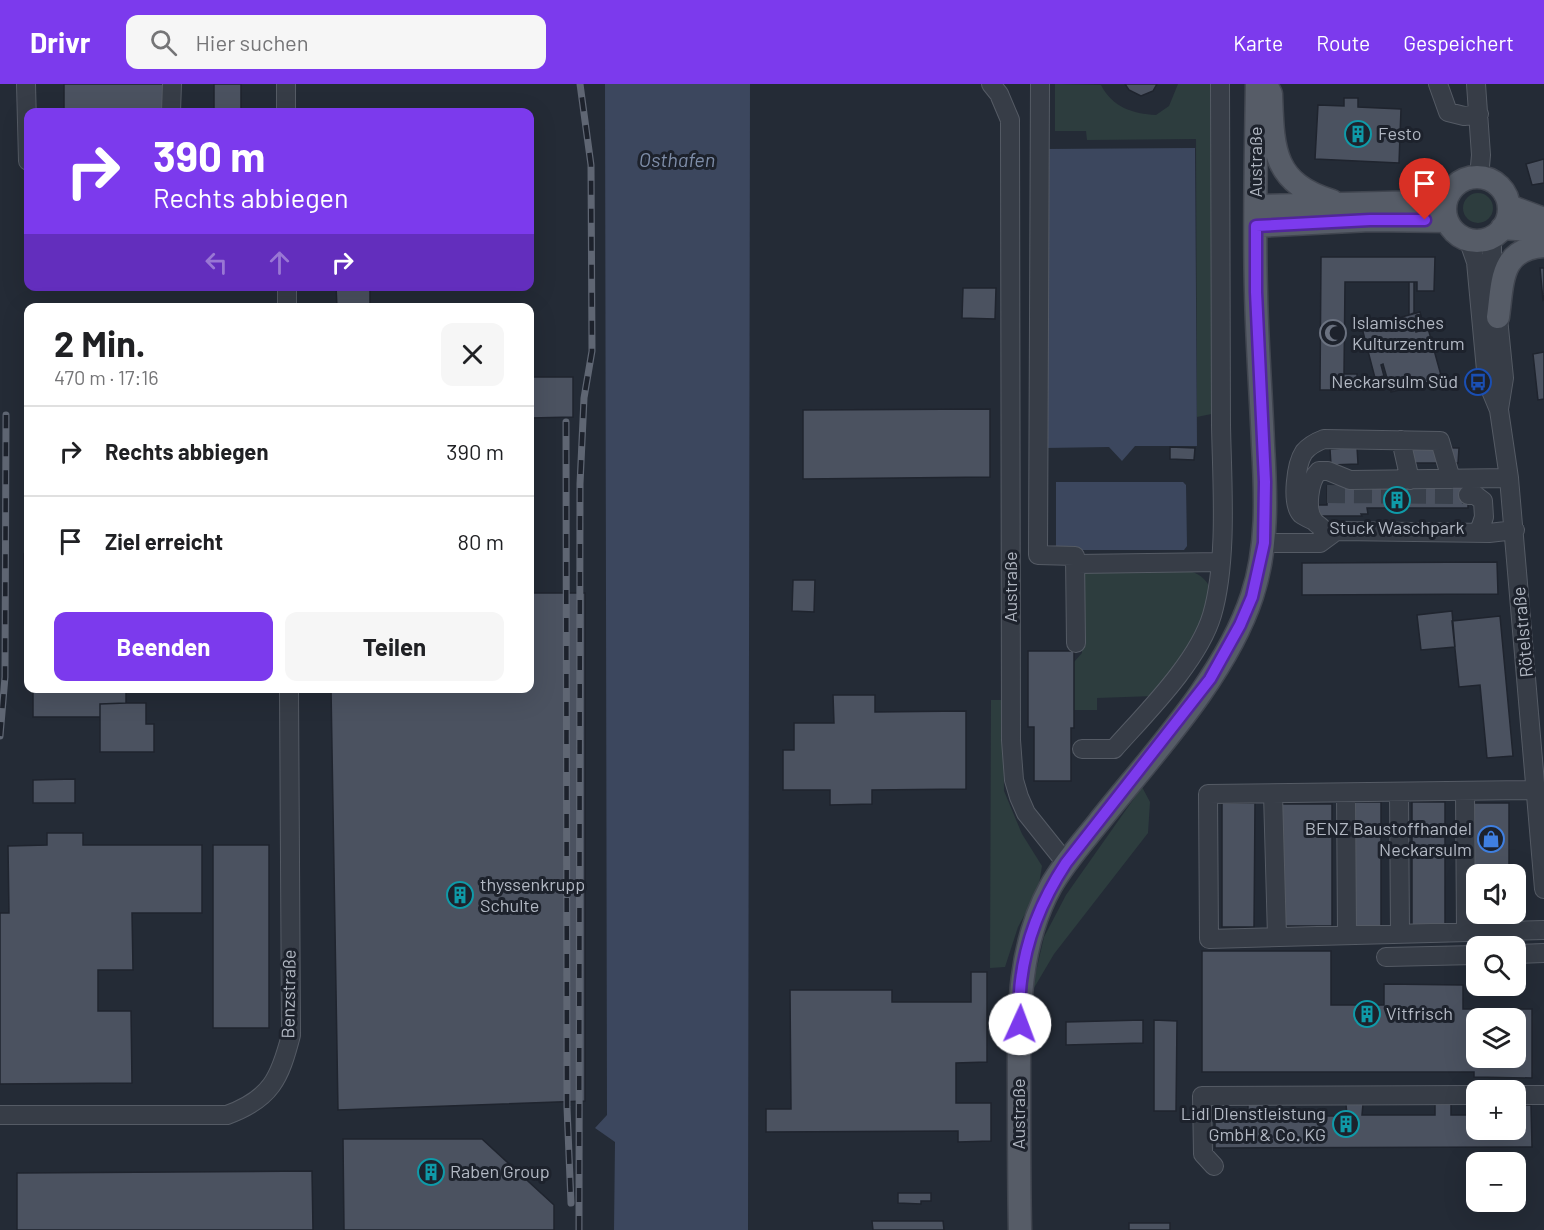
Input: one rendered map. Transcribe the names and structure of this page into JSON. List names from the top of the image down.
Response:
{
  "streets": {
    "main road": ["Austraße"],
    "street": ["Rötelstraße", "Benzstraße"]
  },
  "water": ["Osthafen"],
  "places": {
    "building": [
      "Festo",
      "Stuck Waschpark",
      "thyssenkrupp Schulte",
      "Vitfrisch",
      "Lidl DIenstleistung GmbH & Co. KG",
      "Raben Group"
    ],
    "mosque": ["Islamisches Kulturzentrum"],
    "bus stop": ["Neckarsulm Süd"],
    "shop": ["BENZ Baustoffhandel Neckarsulm"]
  },
  "page": {
    "header": "Drivr",
    "search": "Hier suchen",
    "nav": ["Karte", "Route", "Gespeichert"],
    "turn": ["390 m", "Rechts abbiegen"],
    "heading": ["2 Min.", "470 m · 17:16"],
    "list": [
      {
        "name": "Rechts abbiegen",
        "value": "390 m"
      },
      {
        "name": "Ziel erreicht",
        "value": "80 m"
      }
    ],
    "buttons": ["Beenden", "Teilen"],
    "map_buttons": ["+", "−"]
  }
}
